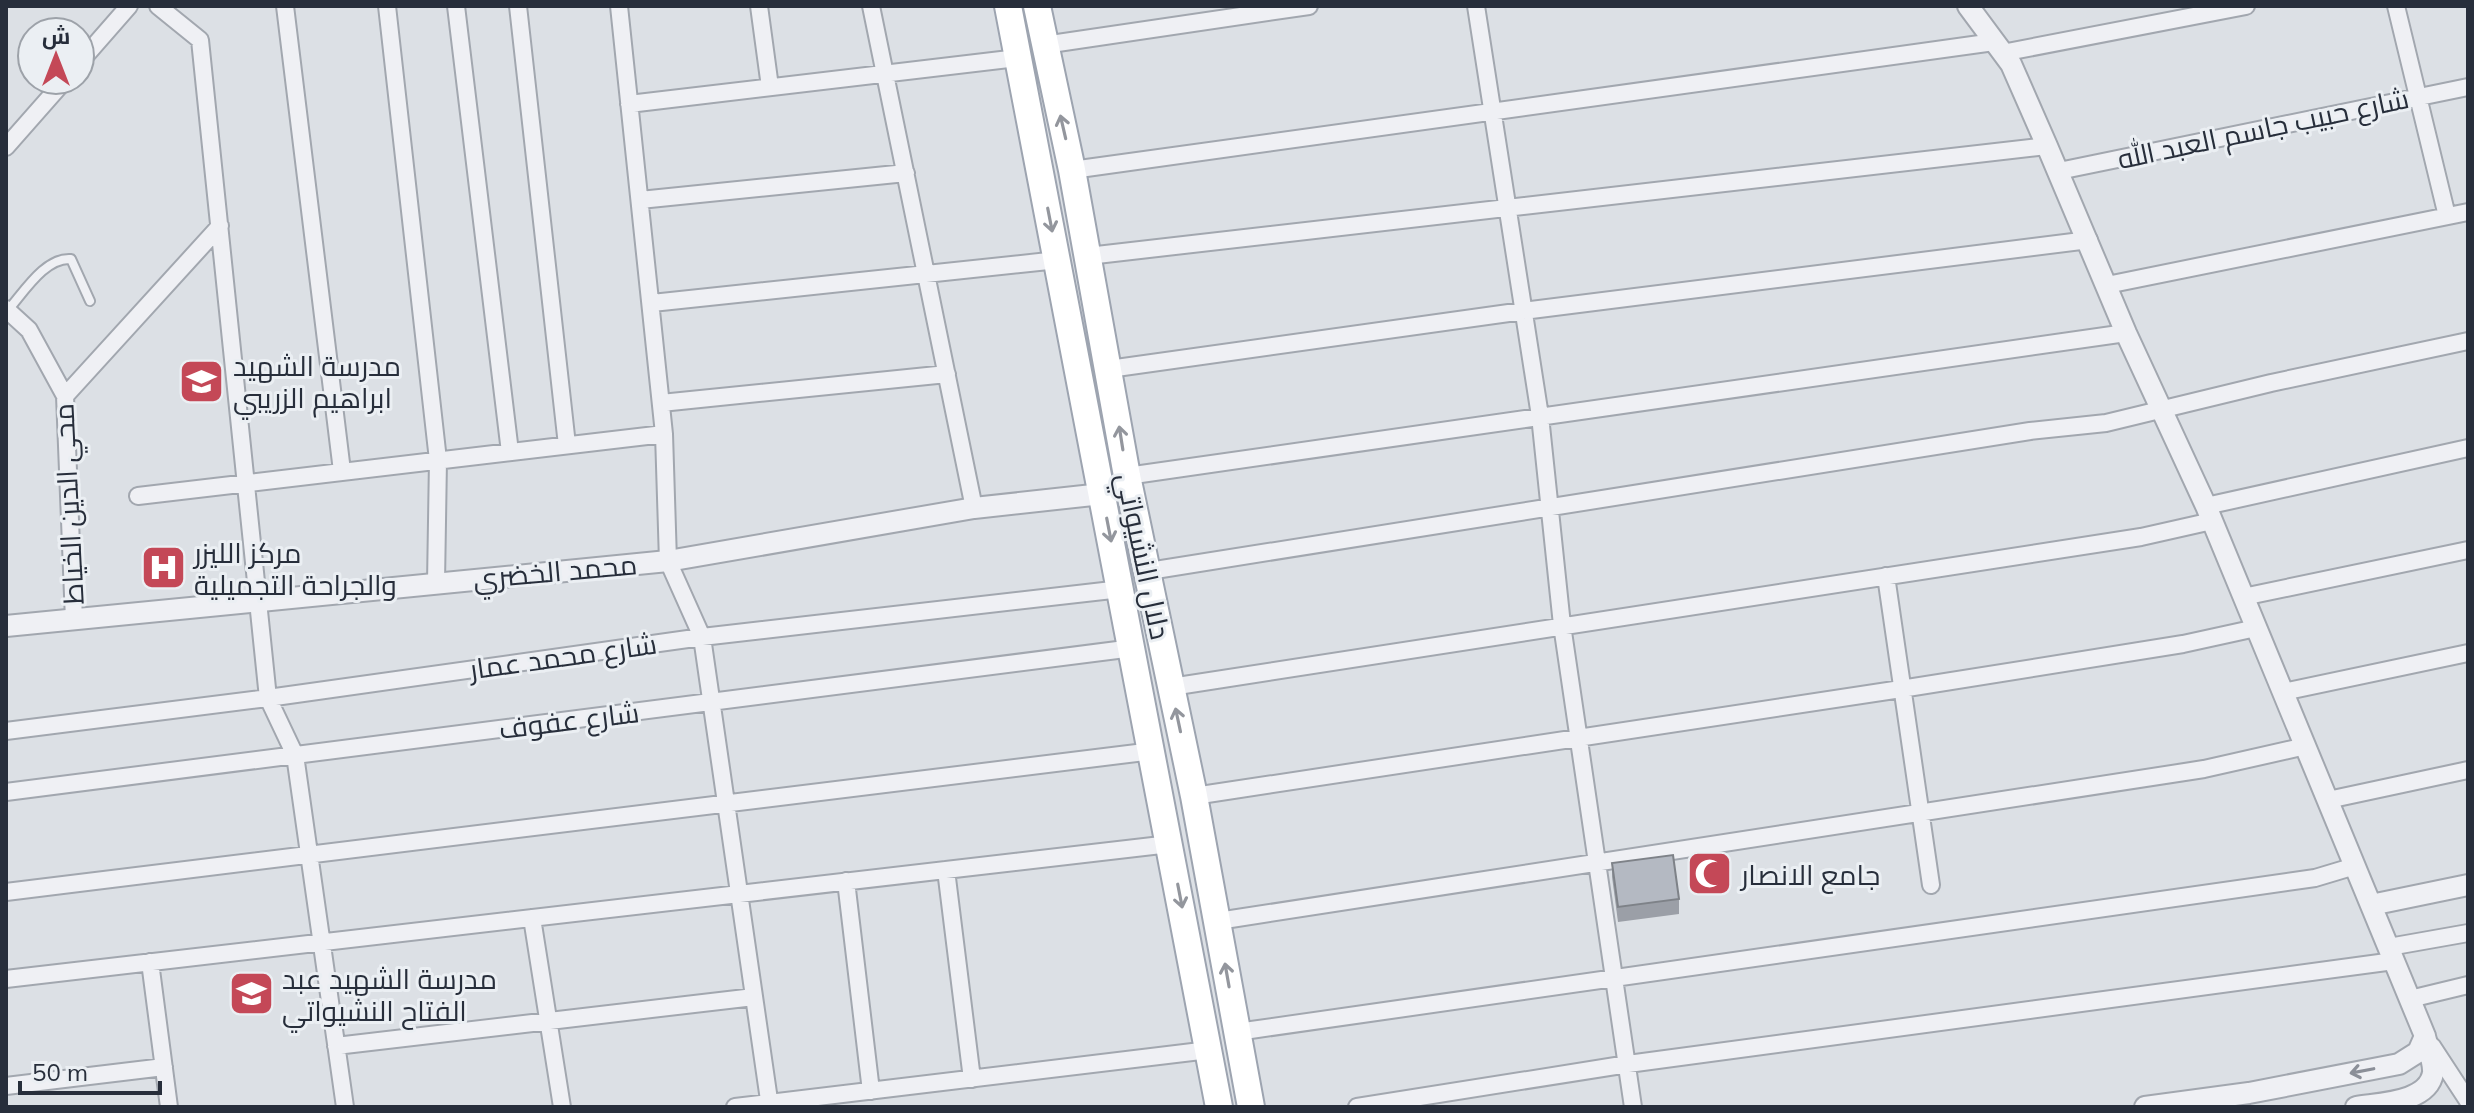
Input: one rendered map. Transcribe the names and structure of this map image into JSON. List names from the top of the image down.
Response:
{
  "streets": {
    "main road": ["دلال النشيواتي"],
    "street": [
      "شارع حبيب جاسم العبد الله",
      "محي الدين الخياط",
      "محمد الخضري",
      "شارع محمد عمار",
      "شارع عفوف"
    ]
  },
  "crossings": [
    ["محي الدين الخياط", "محمد الخضري"],
    ["دلال النشيواتي", "محمد الخضري"],
    ["دلال النشيواتي", "شارع محمد عمار"],
    ["دلال النشيواتي", "شارع عفوف"]
  ],
  "places": {
    "school or university": ["مدرسة الشهيد ابراهيم الزريبي", "مدرسة الشهيد عبد الفتاح النشيواتي"],
    "hospital": ["مركز الليزر والجراحة التجميلية"],
    "mosque": ["جامع الانصار"]
  },
  "scale_bar": "50 m",
  "north": "top"
}
